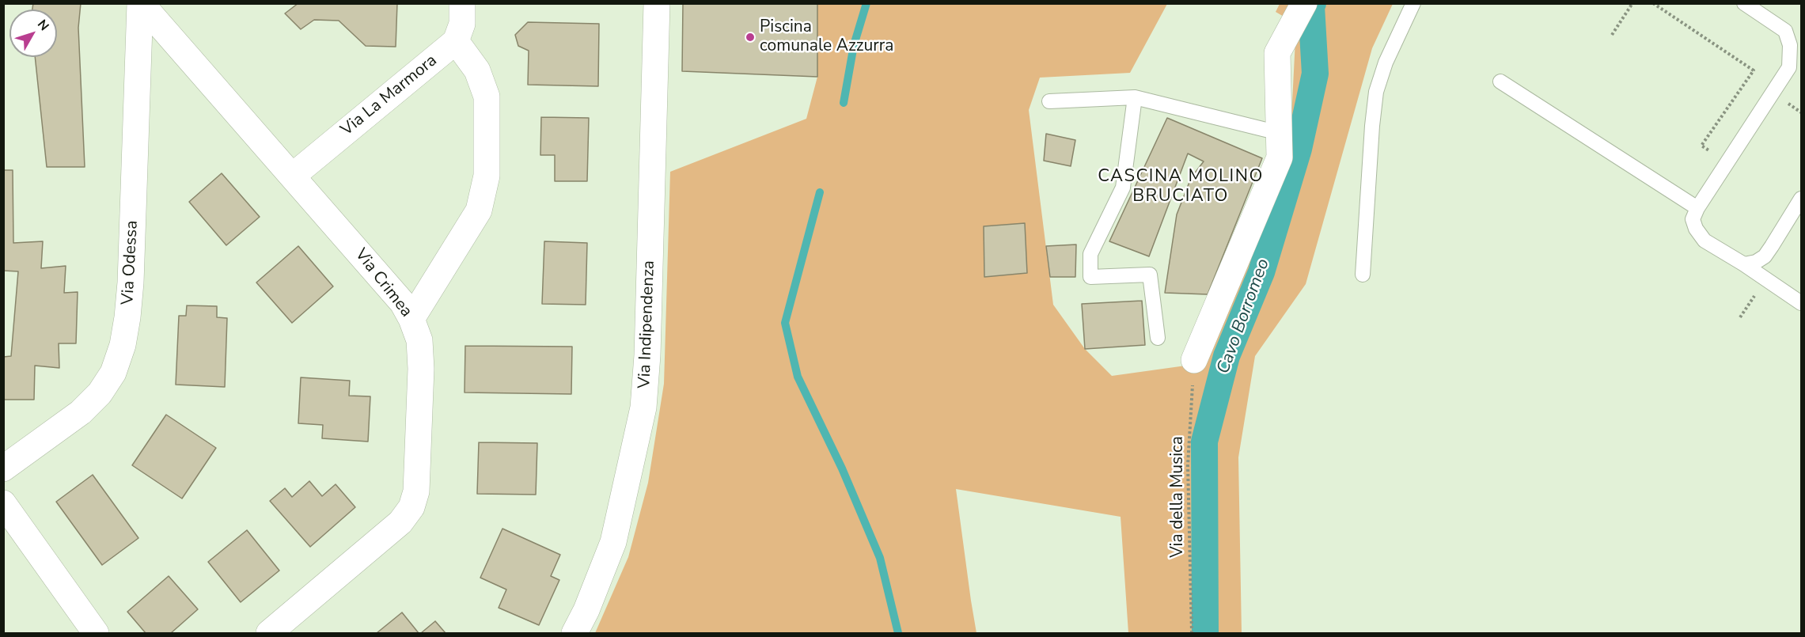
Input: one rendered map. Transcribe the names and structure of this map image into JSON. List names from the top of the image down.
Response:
{
  "streets": {
    "street": [
      "Via La Marmora",
      "Via Odessa",
      "Via Crimea",
      "Via Indipendenza"
    ],
    "path": ["Via della Musica"]
  },
  "crossings": [
    ["Via La Marmora", "Via Crimea"],
    ["Via Odessa", "Via Crimea"]
  ],
  "districts": ["CASCINA MOLINO BRUCIATO"],
  "water": ["Cavo Borromeo"],
  "places": ["Piscina comunale Azzurra"],
  "north": "top right"
}
